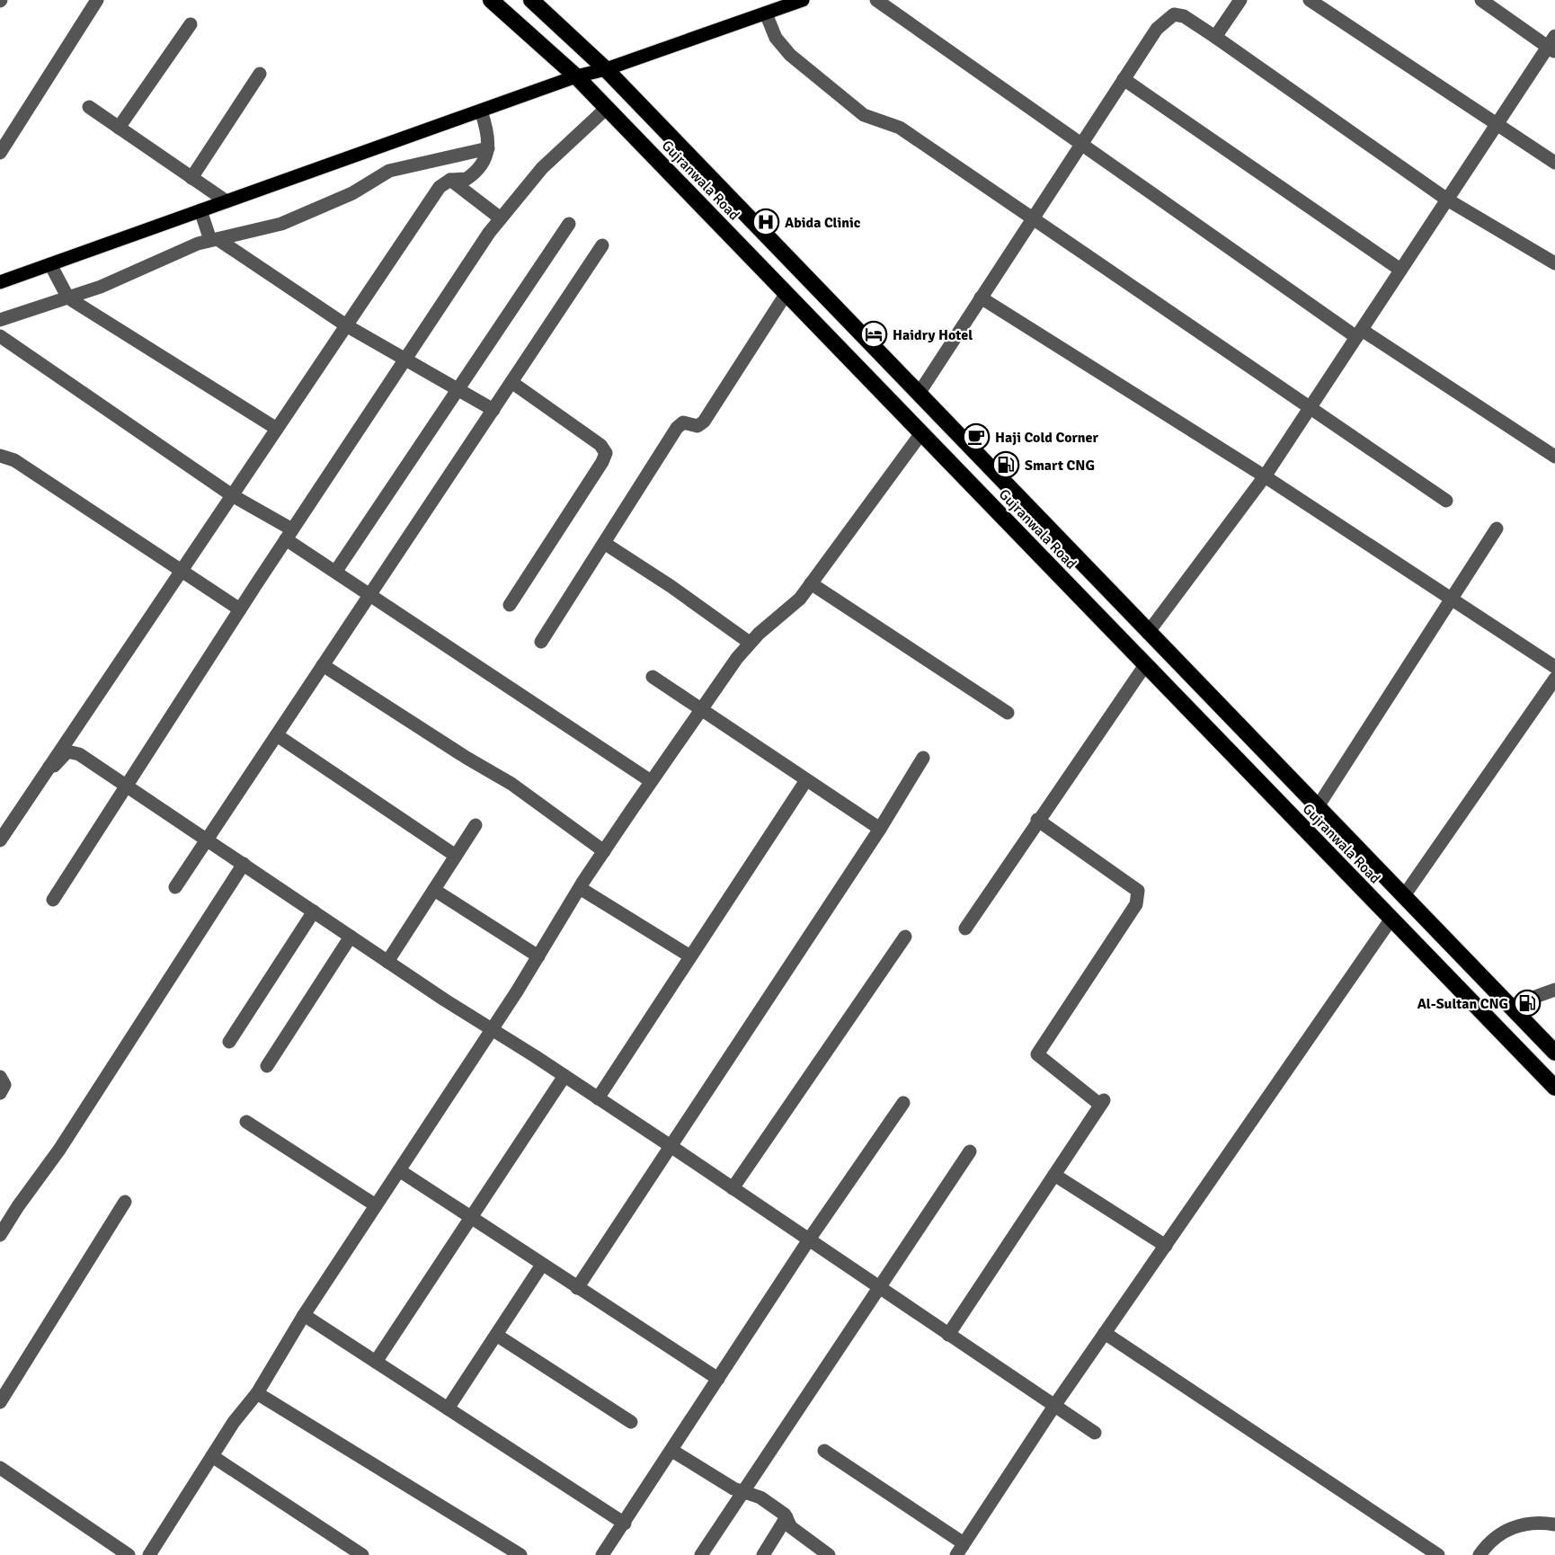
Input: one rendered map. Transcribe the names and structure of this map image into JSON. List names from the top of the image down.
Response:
{
  "streets": {
    "highway": ["Gujranwala Road"]
  },
  "places": {
    "hospital": ["Abida Clinic"],
    "hotel": ["Haidry Hotel"],
    "cafe": ["Haji Cold Corner"],
    "fuel station": ["Smart CNG", "Al-Sultan CNG"]
  }
}
